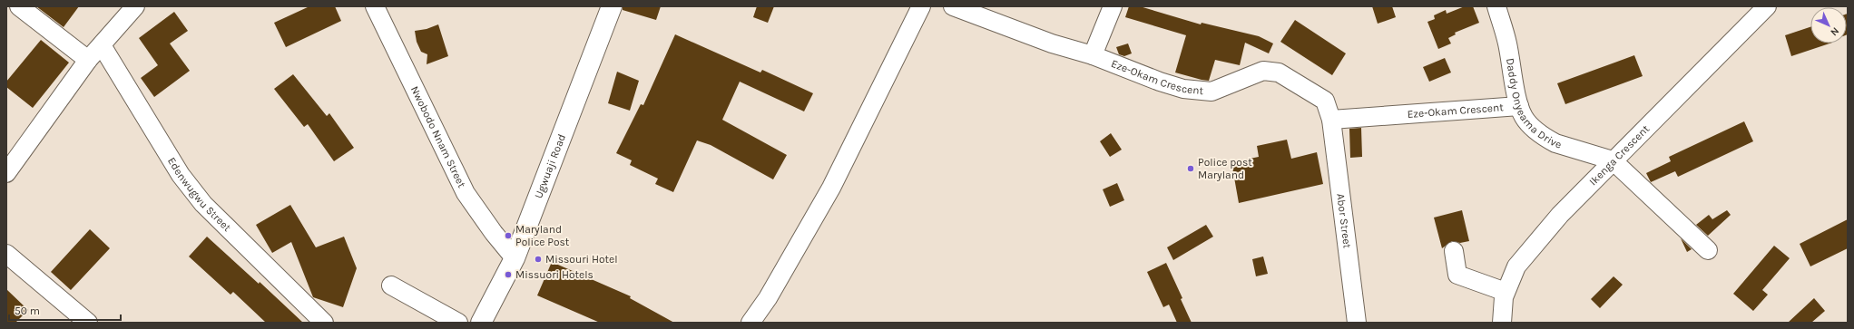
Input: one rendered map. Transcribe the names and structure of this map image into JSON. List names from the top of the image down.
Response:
{
  "streets": {
    "main road": ["Ugwuaji Road"],
    "street": [
      "Eze-Okam Crescent",
      "Daddy Onyeama Drive",
      "Nwobodo Nnam Street",
      "Ikenga Crescent",
      "Edenwugwu Street",
      "Abor Street"
    ]
  },
  "crossings": [
    ["Eze-Okam Crescent", "Daddy Onyeama Drive"],
    ["Eze-Okam Crescent", "Abor Street"],
    ["Daddy Onyeama Drive", "Ikenga Crescent"],
    ["Nwobodo Nnam Street", "Ugwuaji Road"]
  ],
  "places": [
    "Police post Maryland",
    "Maryland Police Post",
    "Missouri Hotel",
    "Missuori Hotels"
  ],
  "scale_bar": "50 m",
  "north": "bottom right"
}
